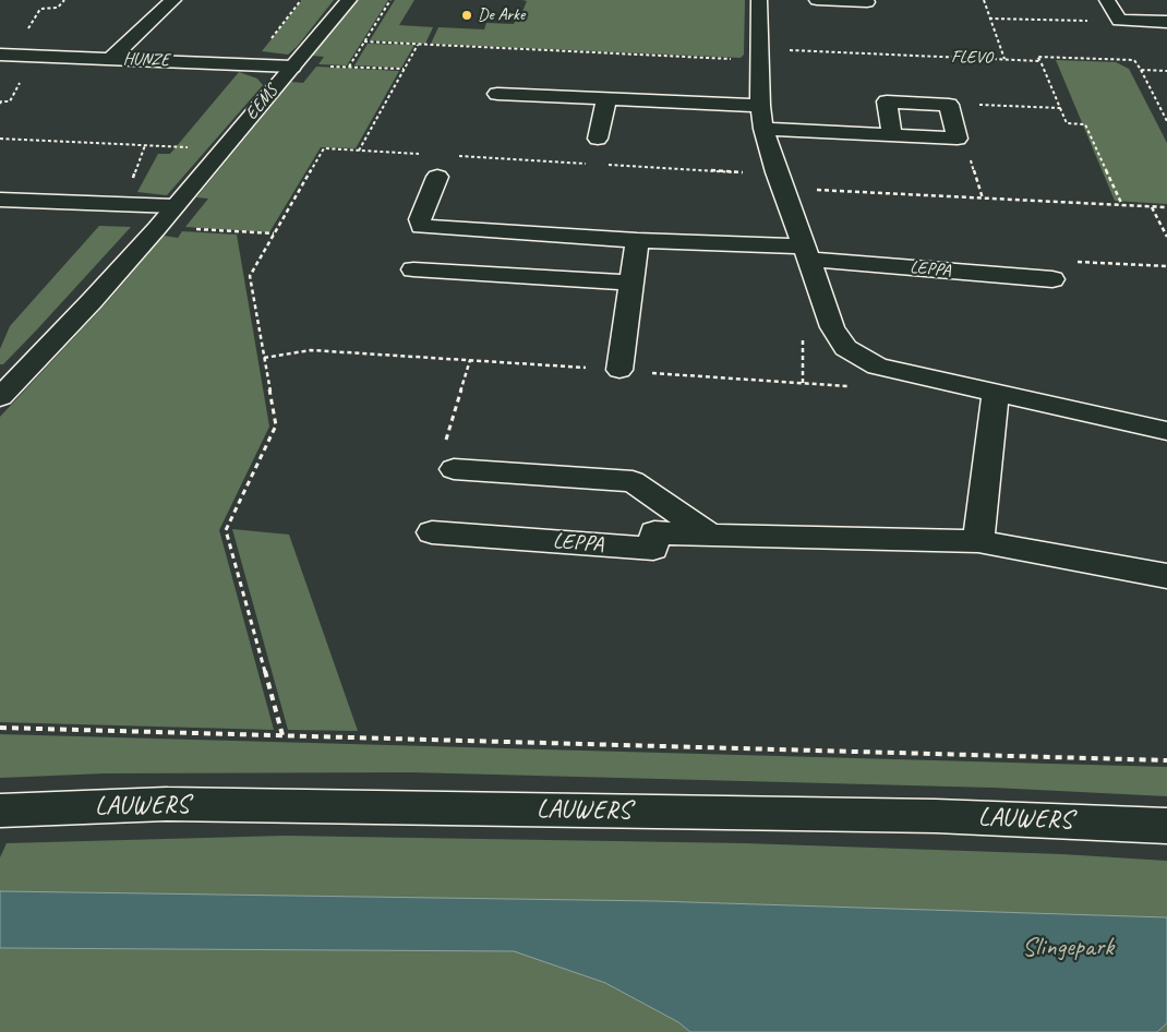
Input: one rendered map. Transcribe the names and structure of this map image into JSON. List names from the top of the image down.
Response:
{
  "streets": {
    "street": [
      "HUNZE",
      "EEMS",
      "LEPPA",
      "LAUWERS"
    ],
    "path": ["FLEVO"]
  },
  "crossings": [
    ["HUNZE", "EEMS"]
  ],
  "parks": ["Slingepark"],
  "places": ["De Arke"]
}
